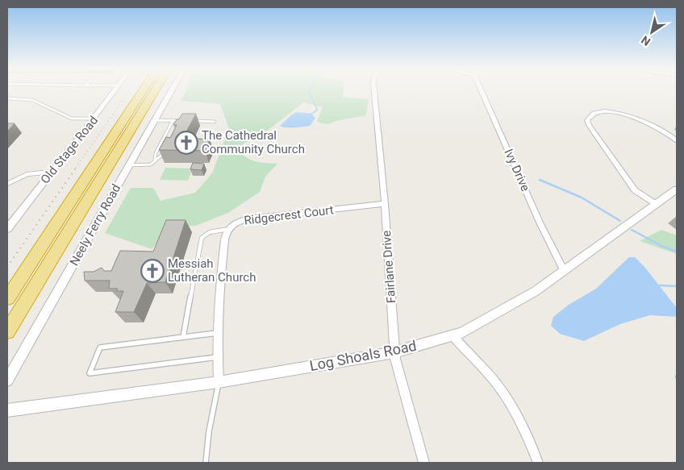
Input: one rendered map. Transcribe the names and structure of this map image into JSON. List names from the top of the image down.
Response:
{
  "streets": {
    "street": [
      "Old Stage Road",
      "Ivy Drive",
      "Ridgecrest Court",
      "Neely Ferry Road",
      "Fairlane Drive",
      "Log Shoals Road"
    ]
  },
  "crossings": [
    ["Ivy Drive", "Log Shoals Road"],
    ["Ridgecrest Court", "Fairlane Drive"],
    ["Ridgecrest Court", "Log Shoals Road"],
    ["Fairlane Drive", "Log Shoals Road"]
  ],
  "places": {
    "church": ["The Cathedral Community Church", "Messiah Lutheran Church"]
  },
  "north": "bottom left"
}
